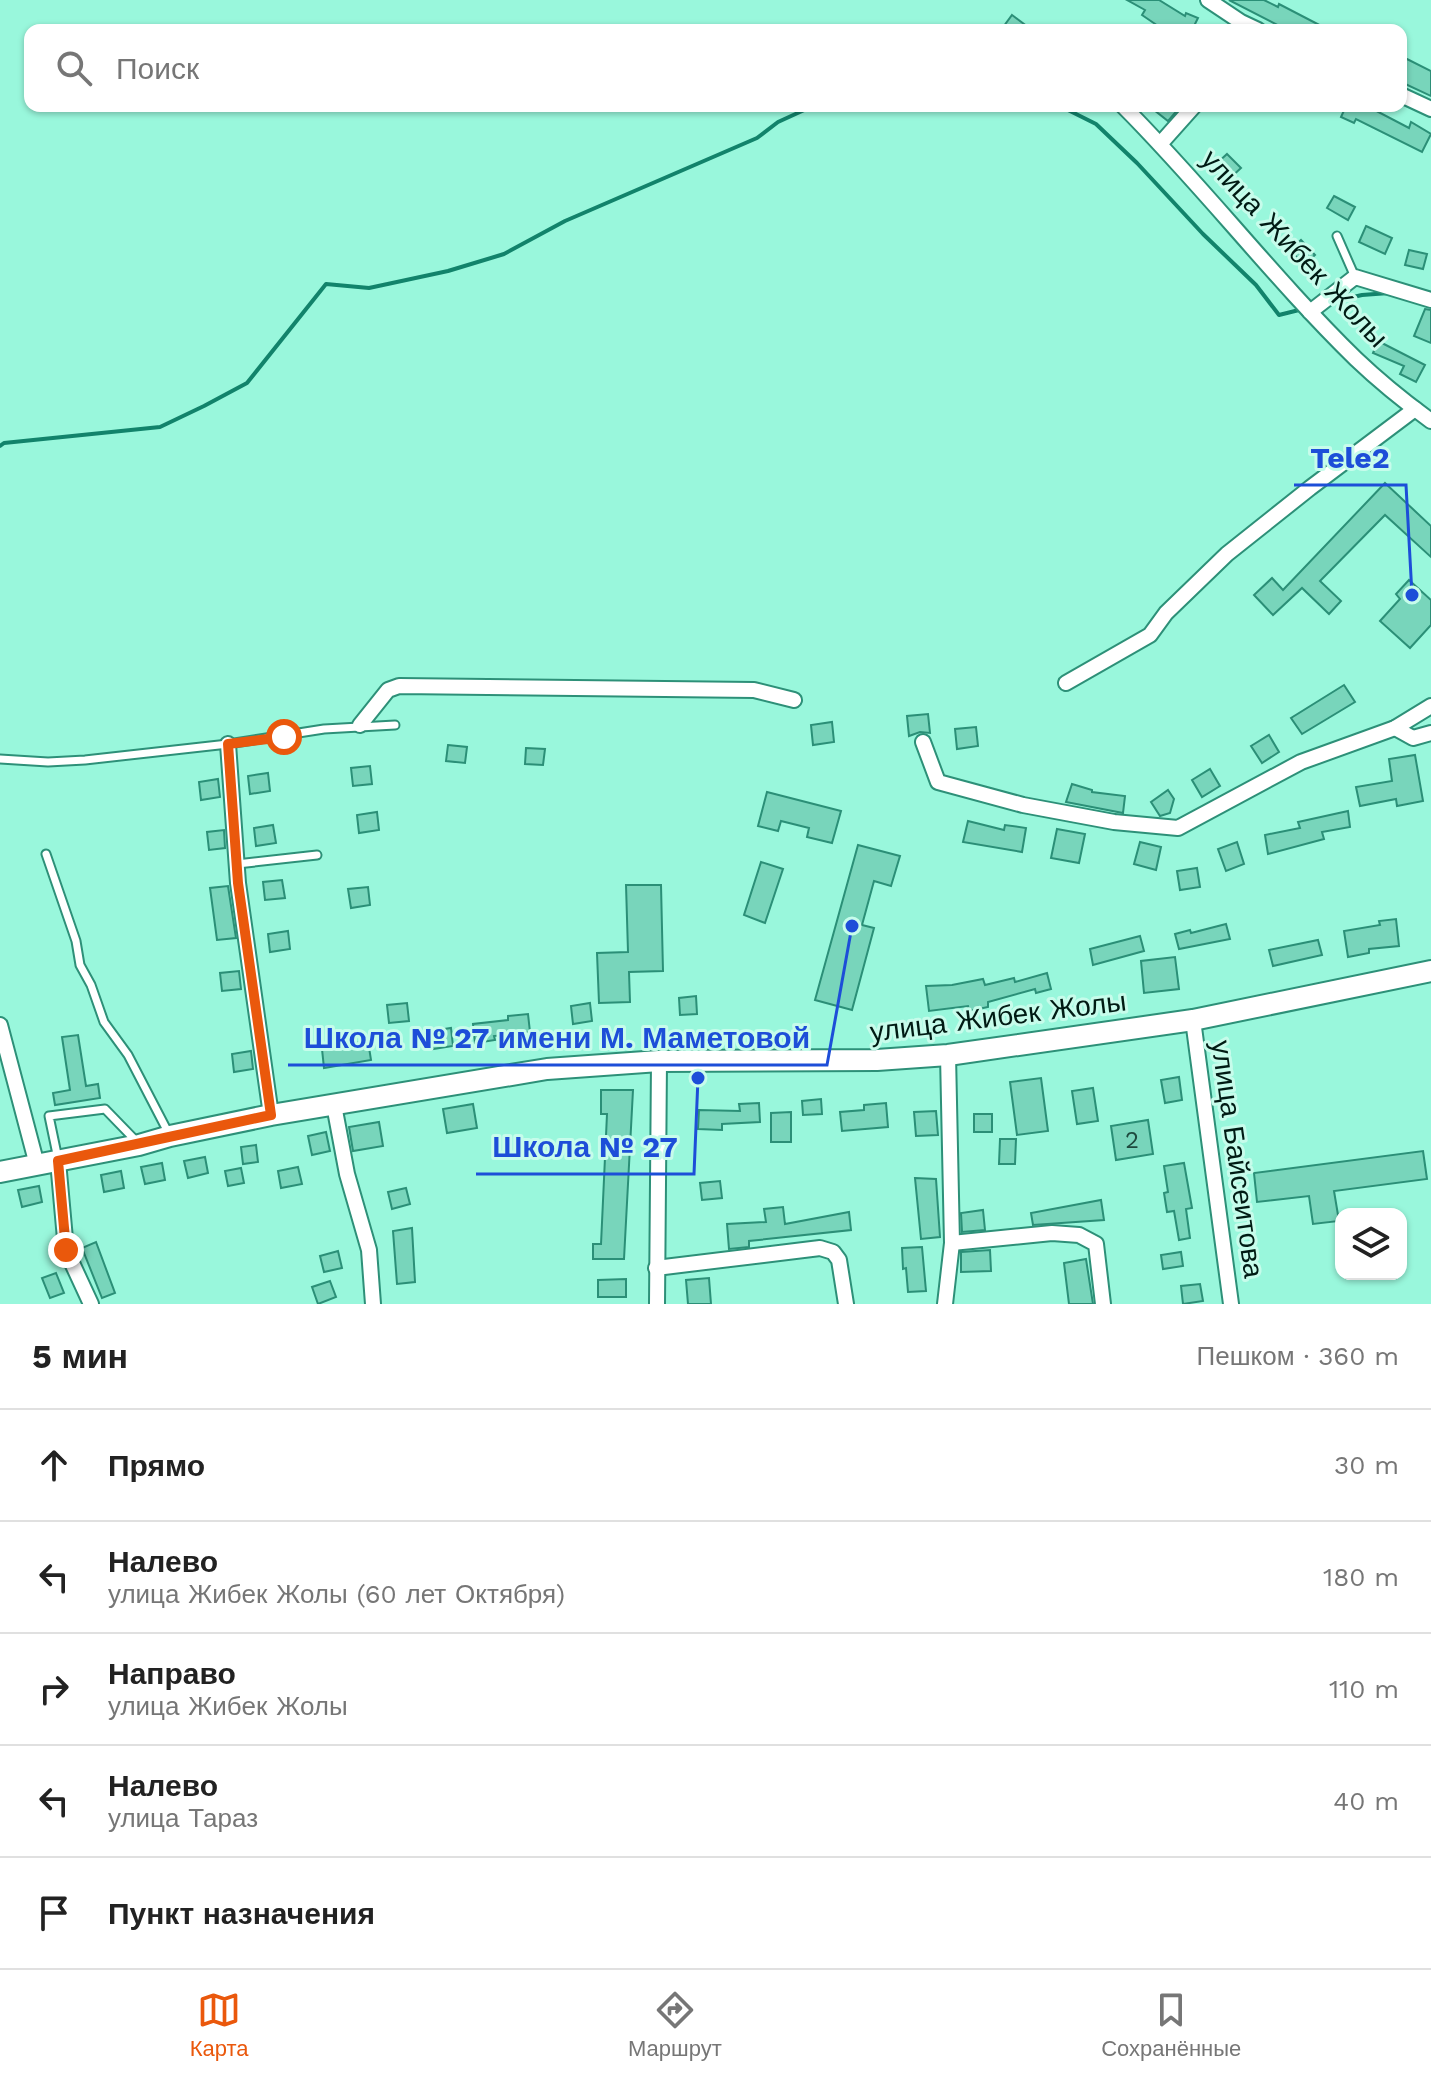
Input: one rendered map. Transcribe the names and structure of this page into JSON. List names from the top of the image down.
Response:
{
  "streets": {
    "main road": ["улица Жибек Жолы"],
    "street": ["улица Байсеитова"]
  },
  "crossings": [
    ["улица Жибек Жолы", "улица Байсеитова"]
  ],
  "places": ["Tele2", "Школа № 27 имени М. Маметовой", "Школа № 27"],
  "house_numbers": ["2"],
  "page": {
    "search": "Поиск",
    "heading": ["5 мин", "Пешком · 360 m"],
    "list": [
      ["Прямо", "30 m"],
      ["Налево", "улица Жибек Жолы (60 лет Октября)", "180 m"],
      ["Направо", "улица Жибек Жолы", "110 m"],
      ["Налево", "улица Тараз", "40 m"],
      "Пункт назначения"
    ],
    "nav": ["Карта", "Маршрут", "Сохранённые"]
  }
}
